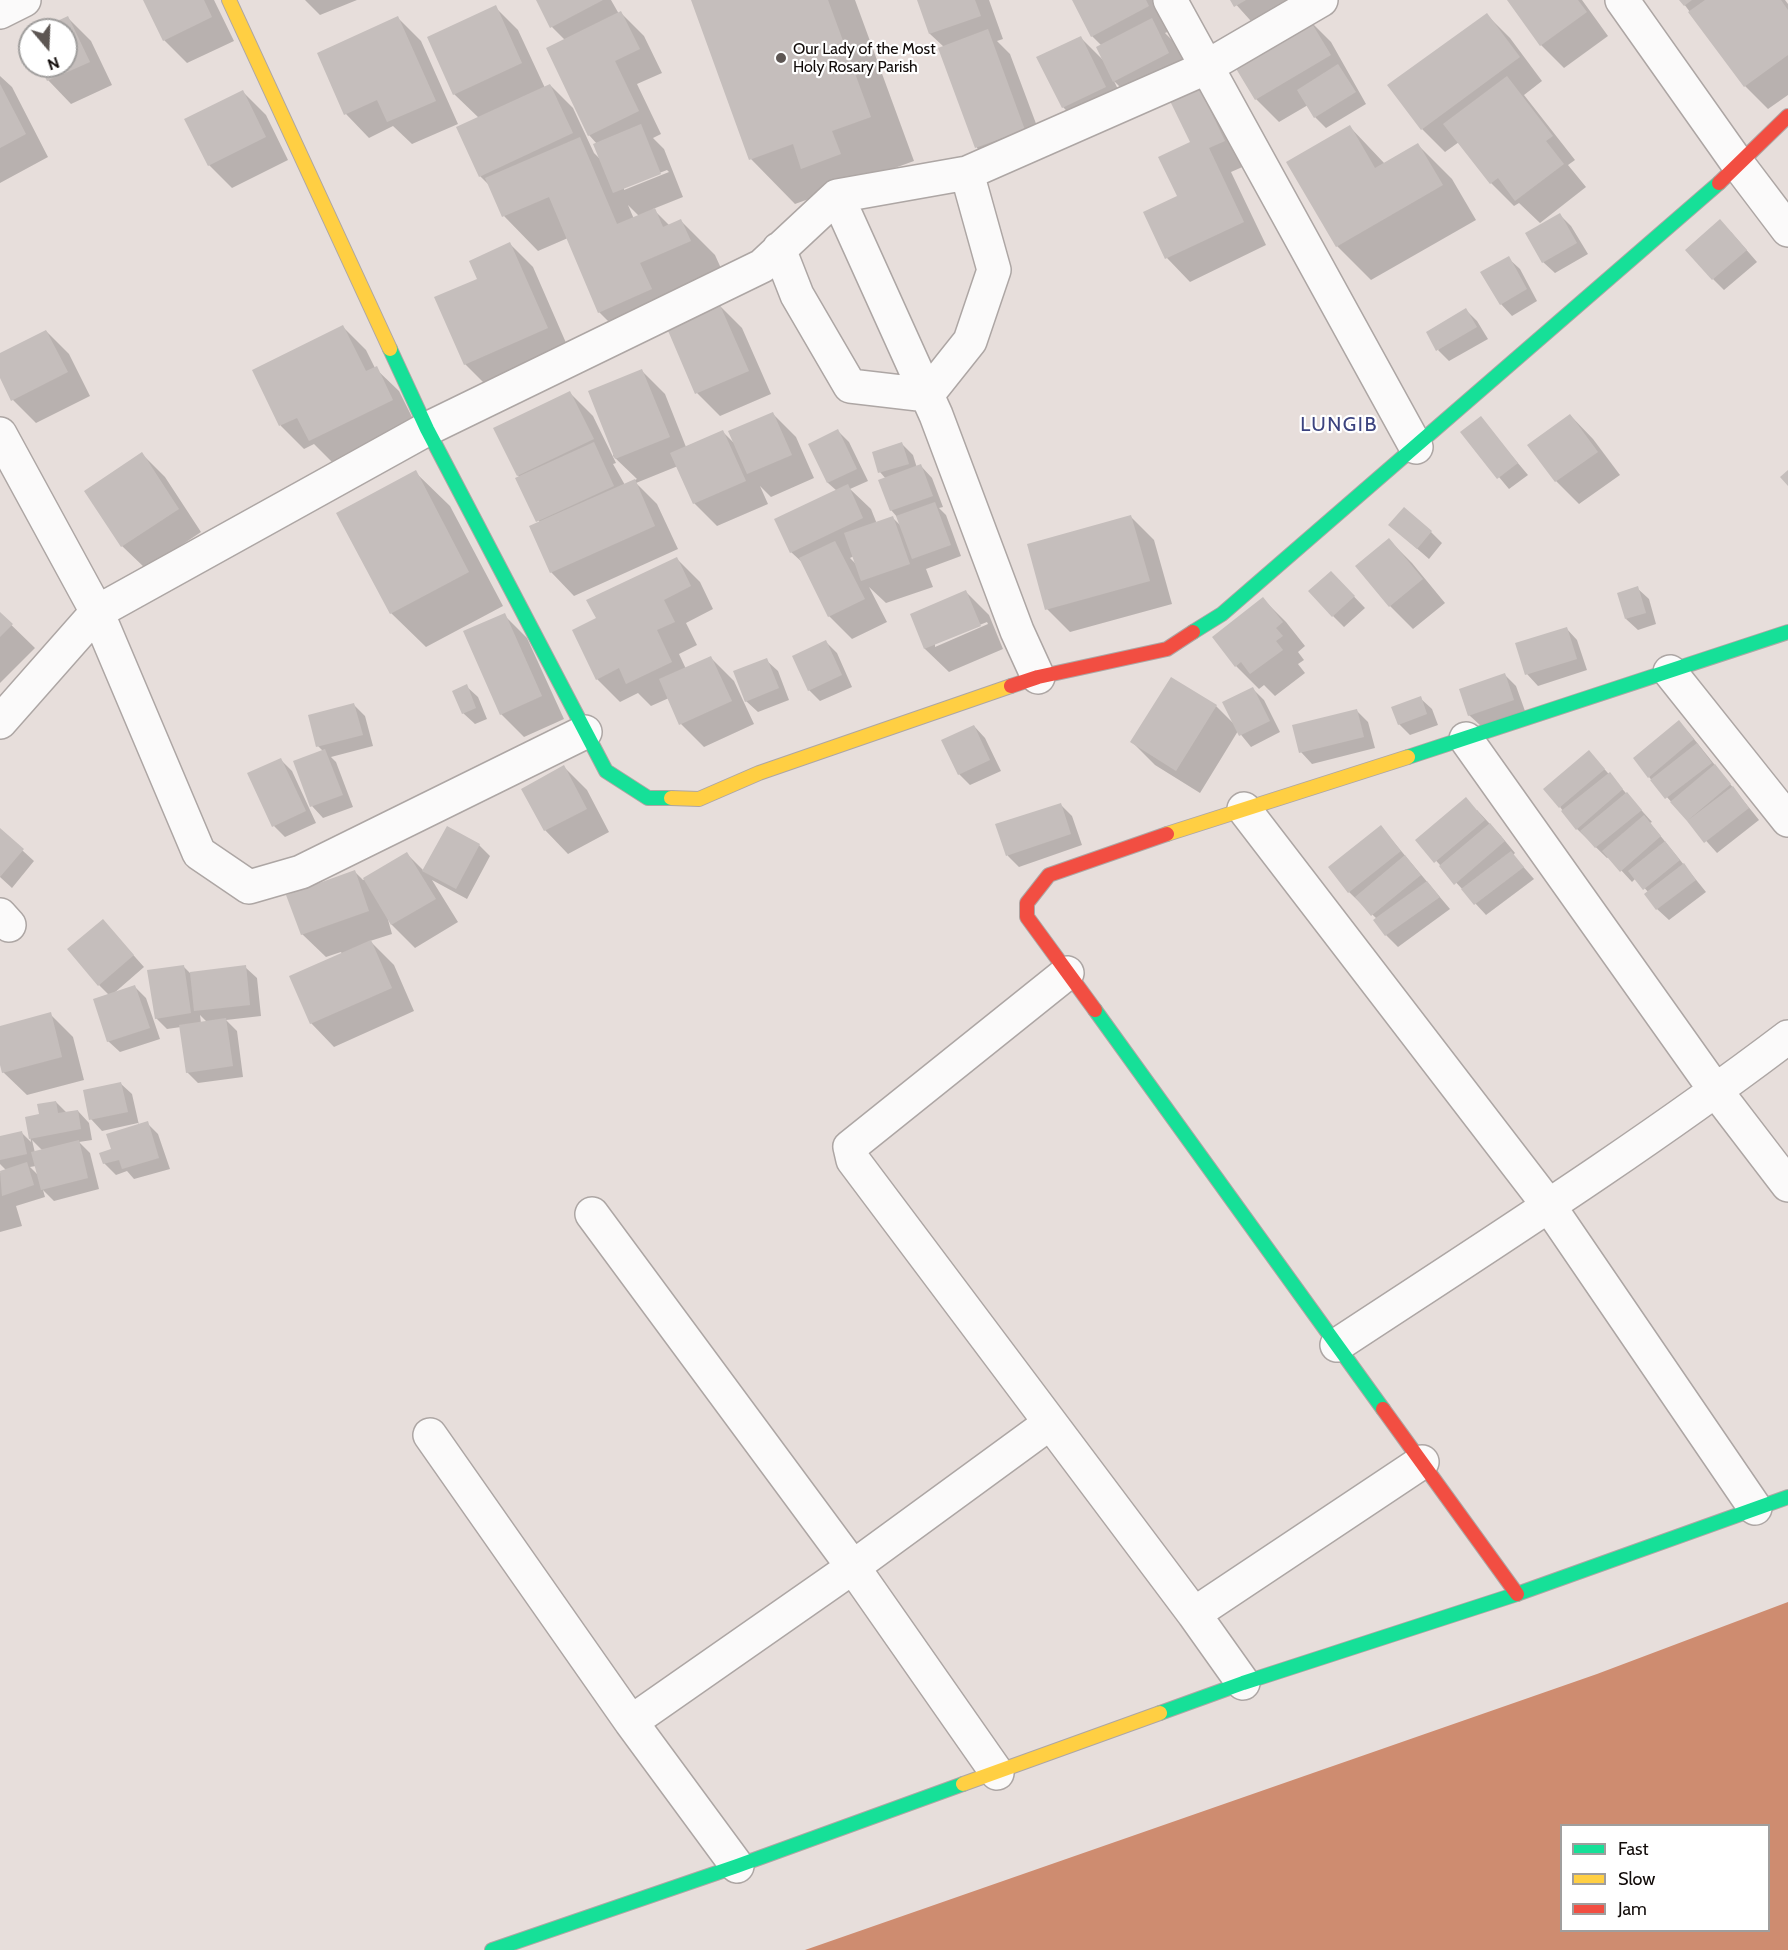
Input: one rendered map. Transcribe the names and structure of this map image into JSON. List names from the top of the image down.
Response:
{
  "districts": ["LUNGIB"],
  "places": ["Our Lady of the Most Holy Rosary Parish"],
  "legend": ["Fast", "Slow", "Jam"],
  "north": "bottom"
}
